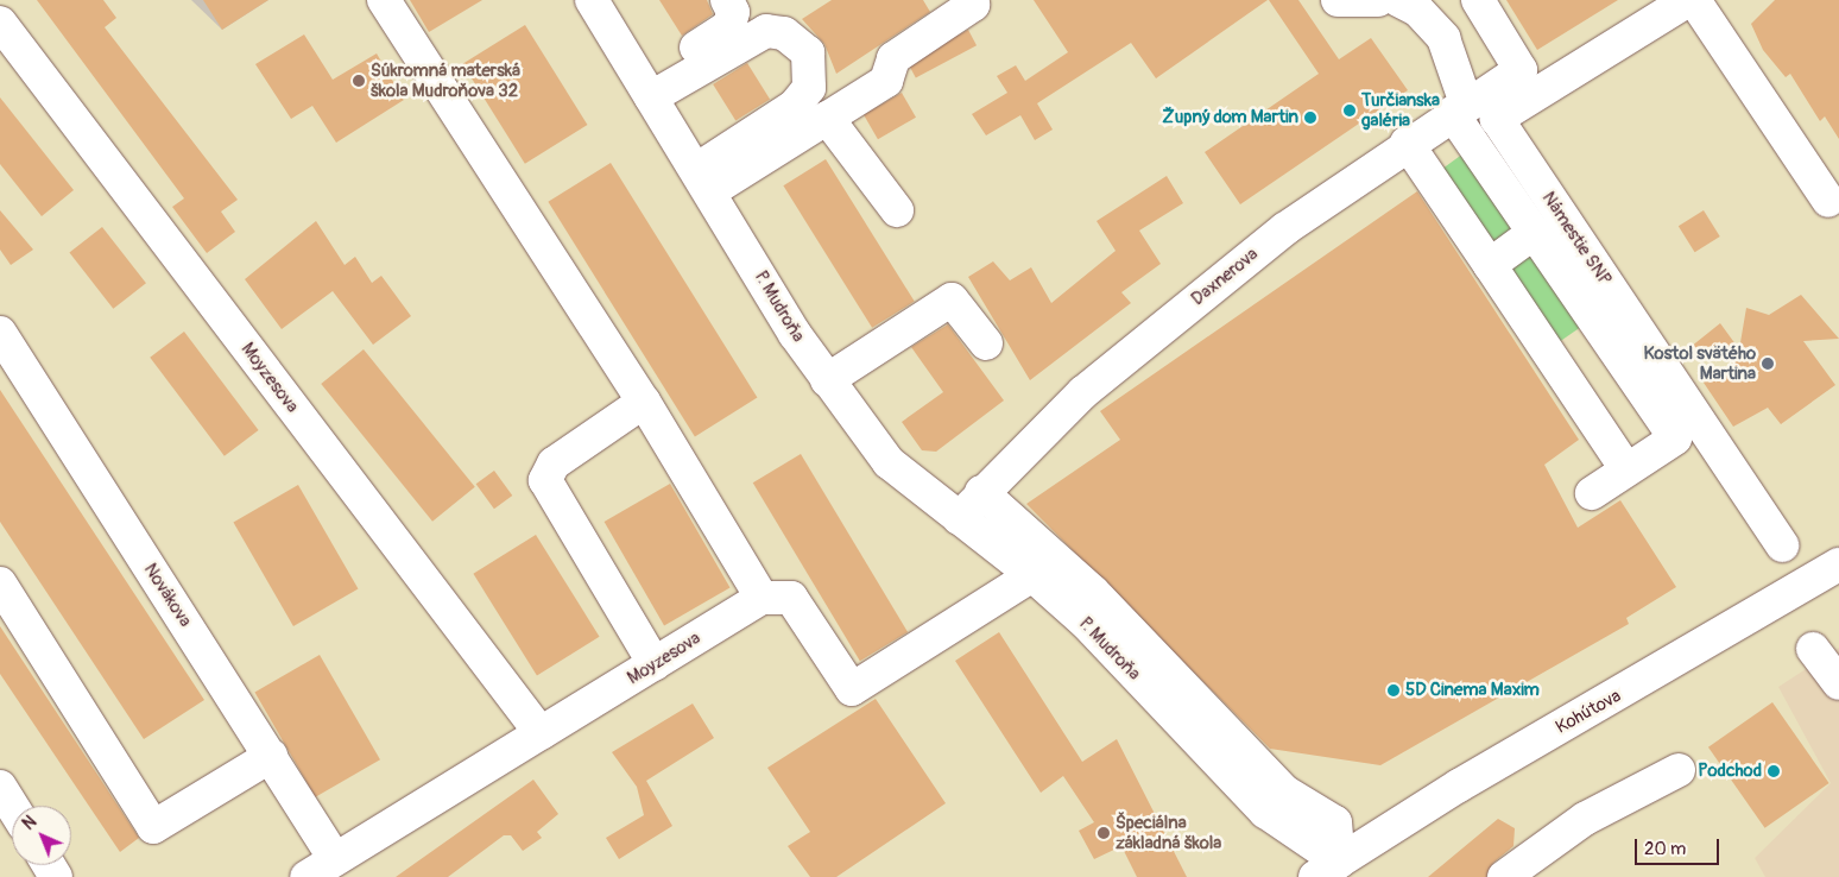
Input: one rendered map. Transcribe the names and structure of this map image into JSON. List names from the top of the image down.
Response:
{
  "streets": {
    "street": [
      "Námestie SNP",
      "Daxnerova",
      "P. Mudroňa",
      "Moyzesova",
      "Novákova",
      "Kohútova"
    ]
  },
  "crossings": [
    ["Daxnerova", "P. Mudroňa"],
    ["P. Mudroňa", "Kohútova"],
    ["Moyzesova", "Novákova"]
  ],
  "places": [
    "Súkromná materská škola Mudroňova 32",
    "Turčianska galéria",
    "Župný dom Martin",
    "Kostol svätého Martina",
    "5D Cinema Maxim",
    "Podchod",
    "Špeciálna základná škola"
  ],
  "scale_bar": "20 m",
  "north": "top left"
}
